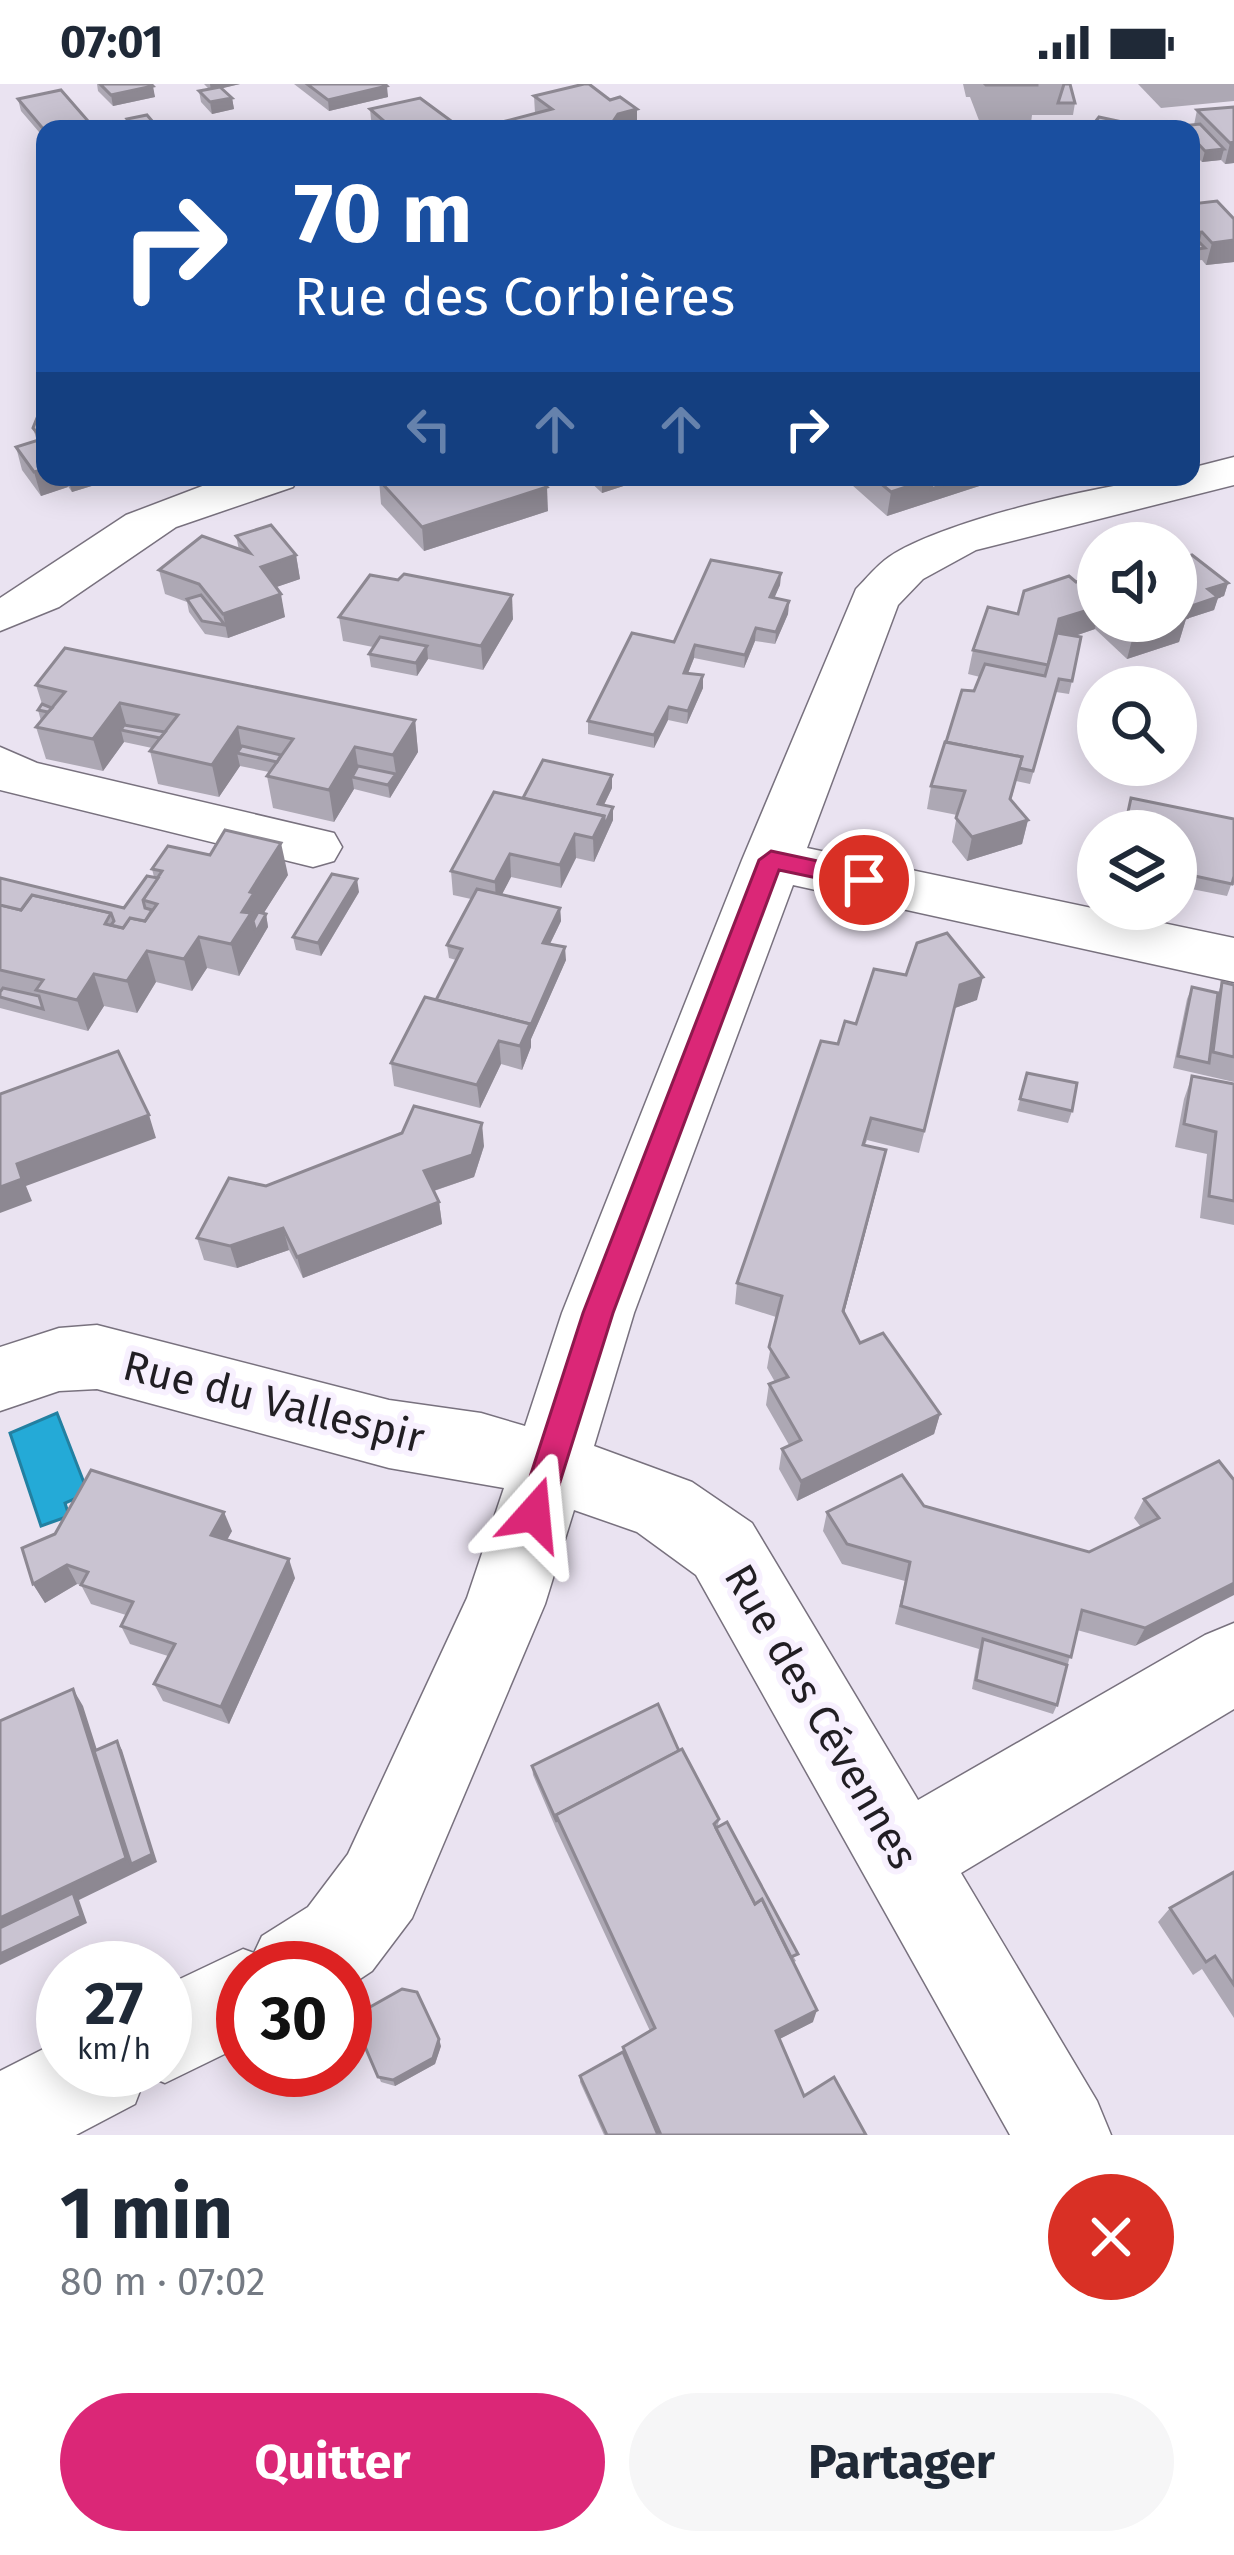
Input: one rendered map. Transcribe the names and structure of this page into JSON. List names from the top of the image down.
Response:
{
  "streets": {
    "street": ["Rue du Vallespir", "Rue des Cévennes"]
  },
  "crossings": [
    ["Rue du Vallespir", "Rue des Cévennes"]
  ],
  "page": {
    "status": "07:01",
    "turn": ["70 m", "Rue des Corbières"],
    "speed": "27 km/h",
    "limit": "30",
    "heading": ["1 min", "80 m · 07:02"],
    "buttons": ["Quitter", "Partager"]
  }
}
